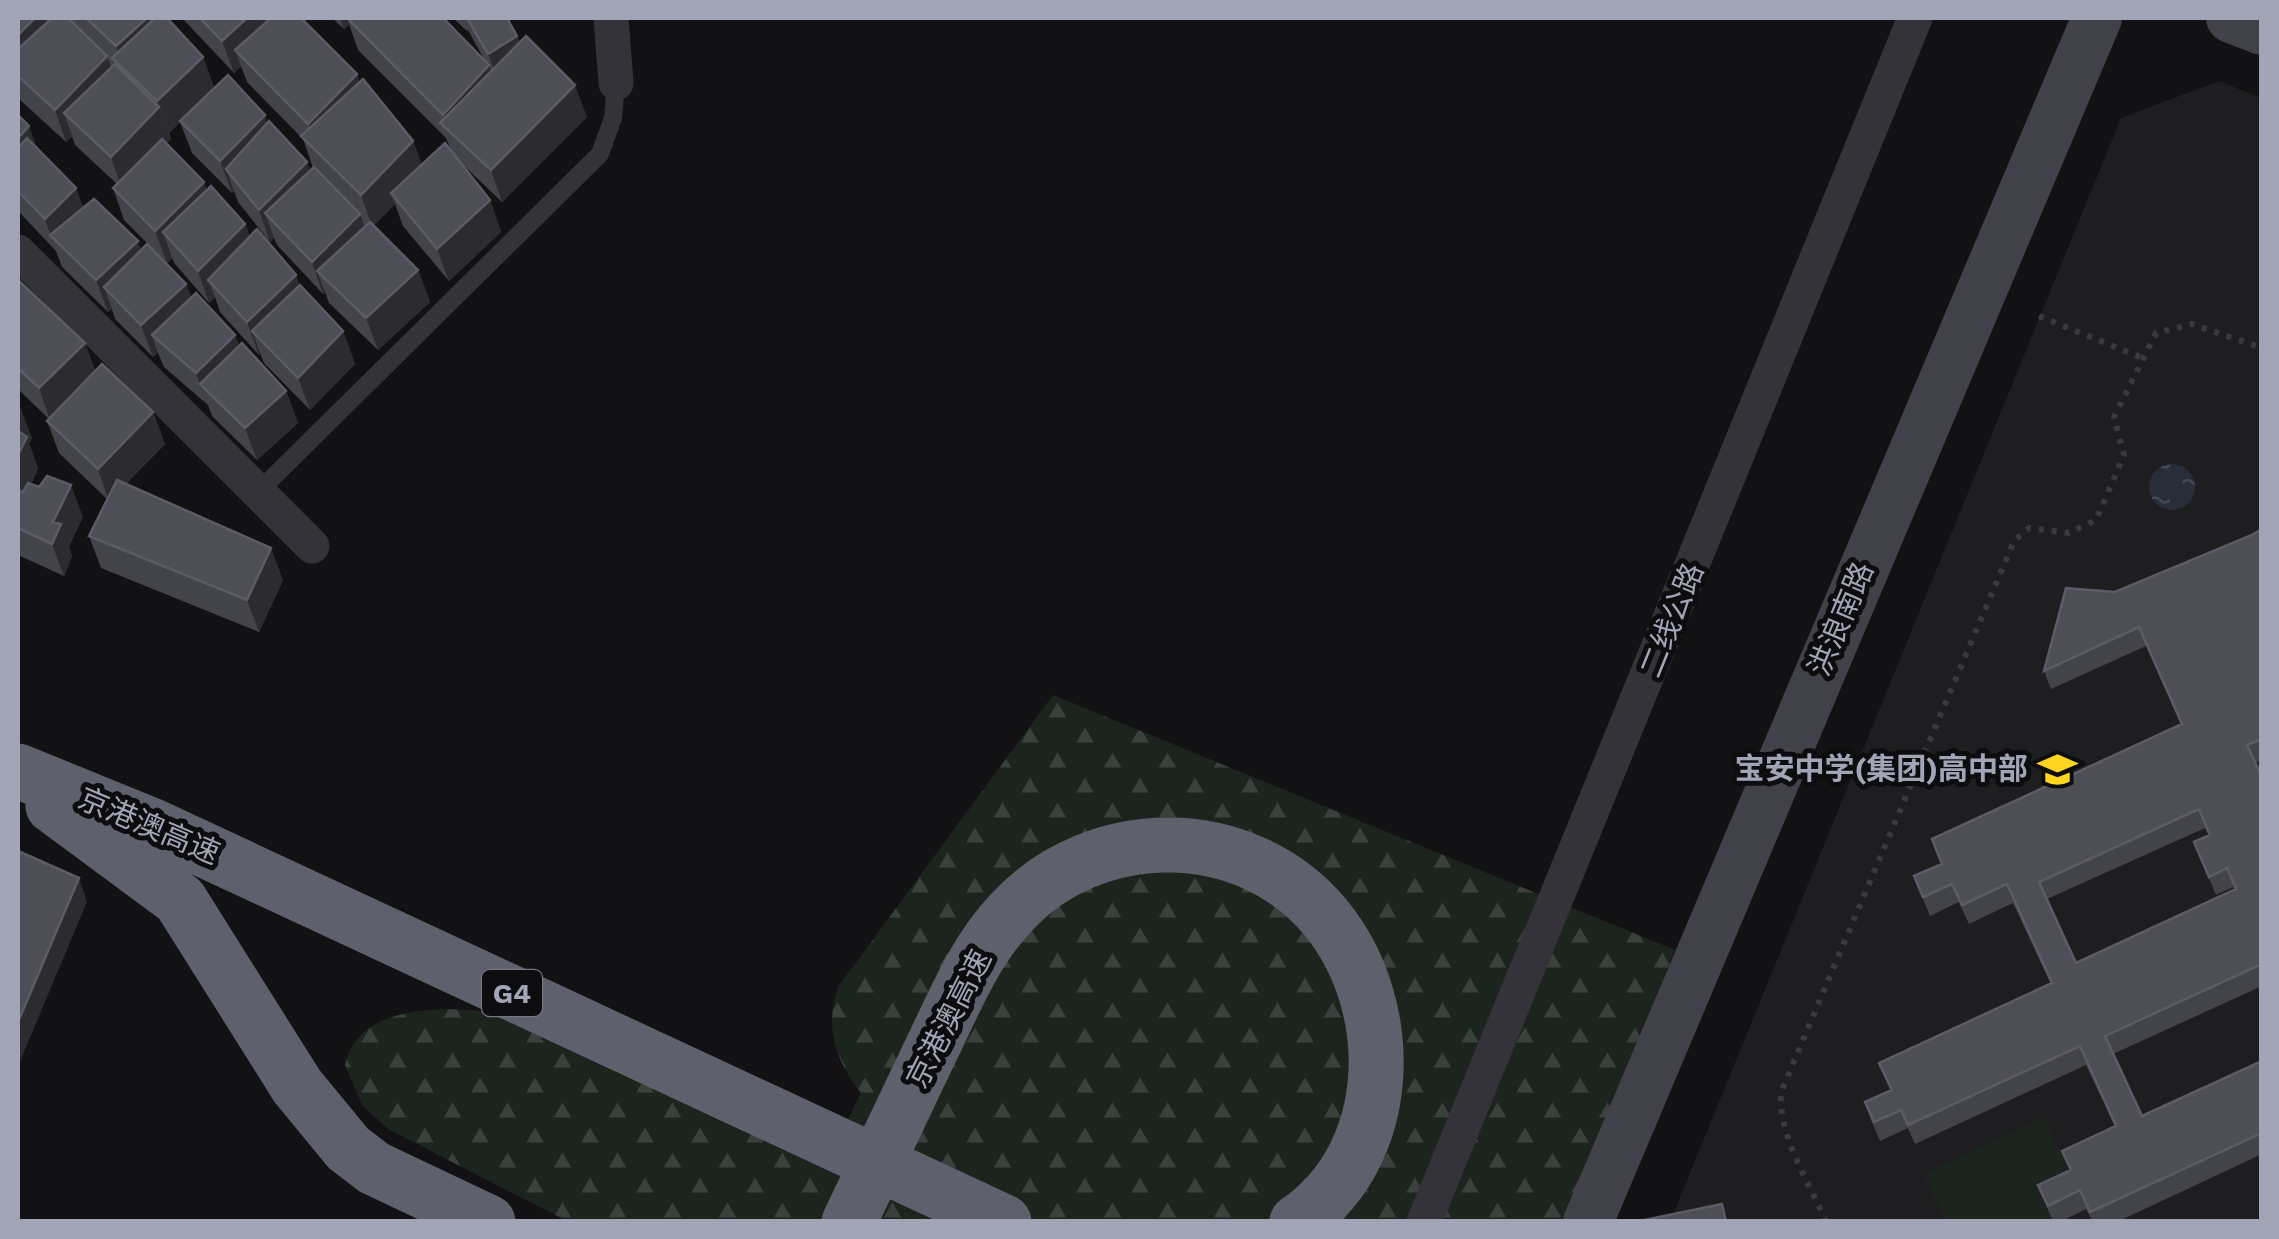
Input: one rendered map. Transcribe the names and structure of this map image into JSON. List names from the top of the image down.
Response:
{
  "streets": {
    "highway": ["京港澳高速", "G4"],
    "main road": ["洪浪南路"],
    "street": ["二线公路"]
  },
  "places": {
    "school or university": ["宝安中学(集团)高中部"]
  }
}
